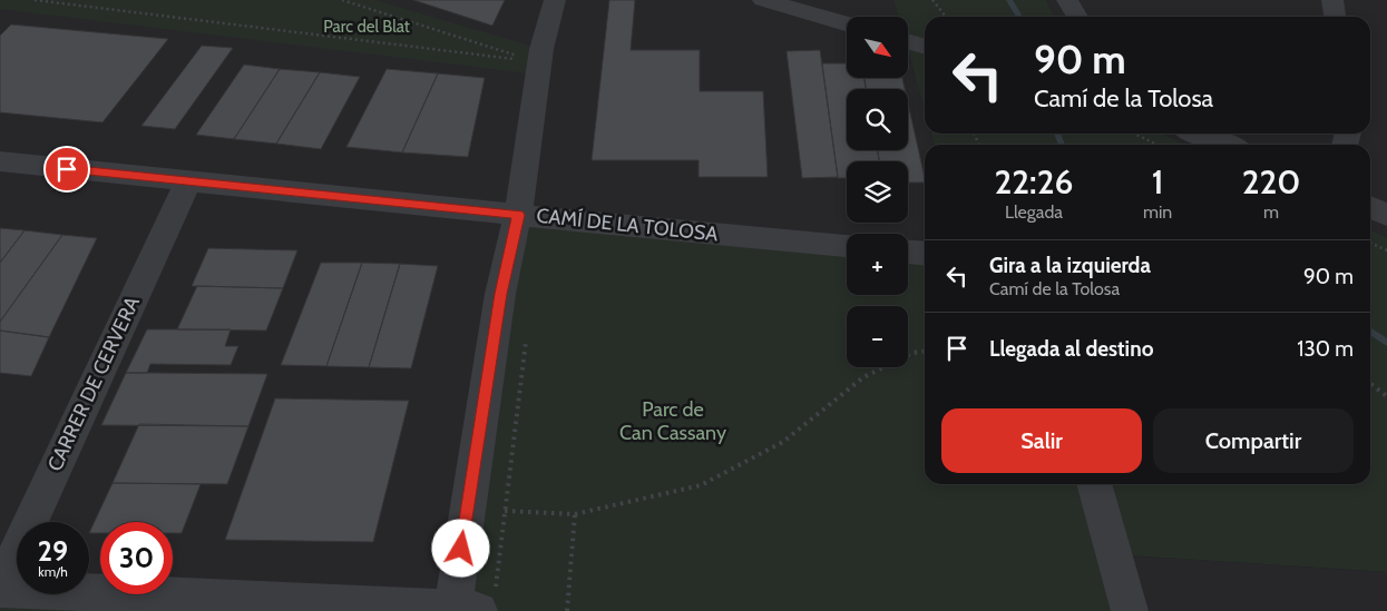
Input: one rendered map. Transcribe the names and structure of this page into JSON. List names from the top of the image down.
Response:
{
  "streets": {
    "street": ["CAMÍ DE LA TOLOSA", "CARRER DE CERVERA"]
  },
  "crossings": [
    ["CAMÍ DE LA TOLOSA", "CARRER DE CERVERA"]
  ],
  "parks": ["Parc del Blat", "Parc de Can Cassany"],
  "north": "bottom right",
  "page": {
    "map_buttons": ["+", "−"],
    "turn": ["90 m", "Camí de la Tolosa"],
    "eta": [
      "22:26",
      "Llegada",
      "1",
      "min",
      "220",
      "m"
    ],
    "list": [
      {
        "name": "Gira a la izquierda",
        "note": "Camí de la Tolosa",
        "value": "90 m"
      },
      {
        "name": "Llegada al destino",
        "value": "130 m"
      }
    ],
    "buttons": ["Salir", "Compartir"],
    "speed": "29 km/h",
    "limit": "30"
  }
}
